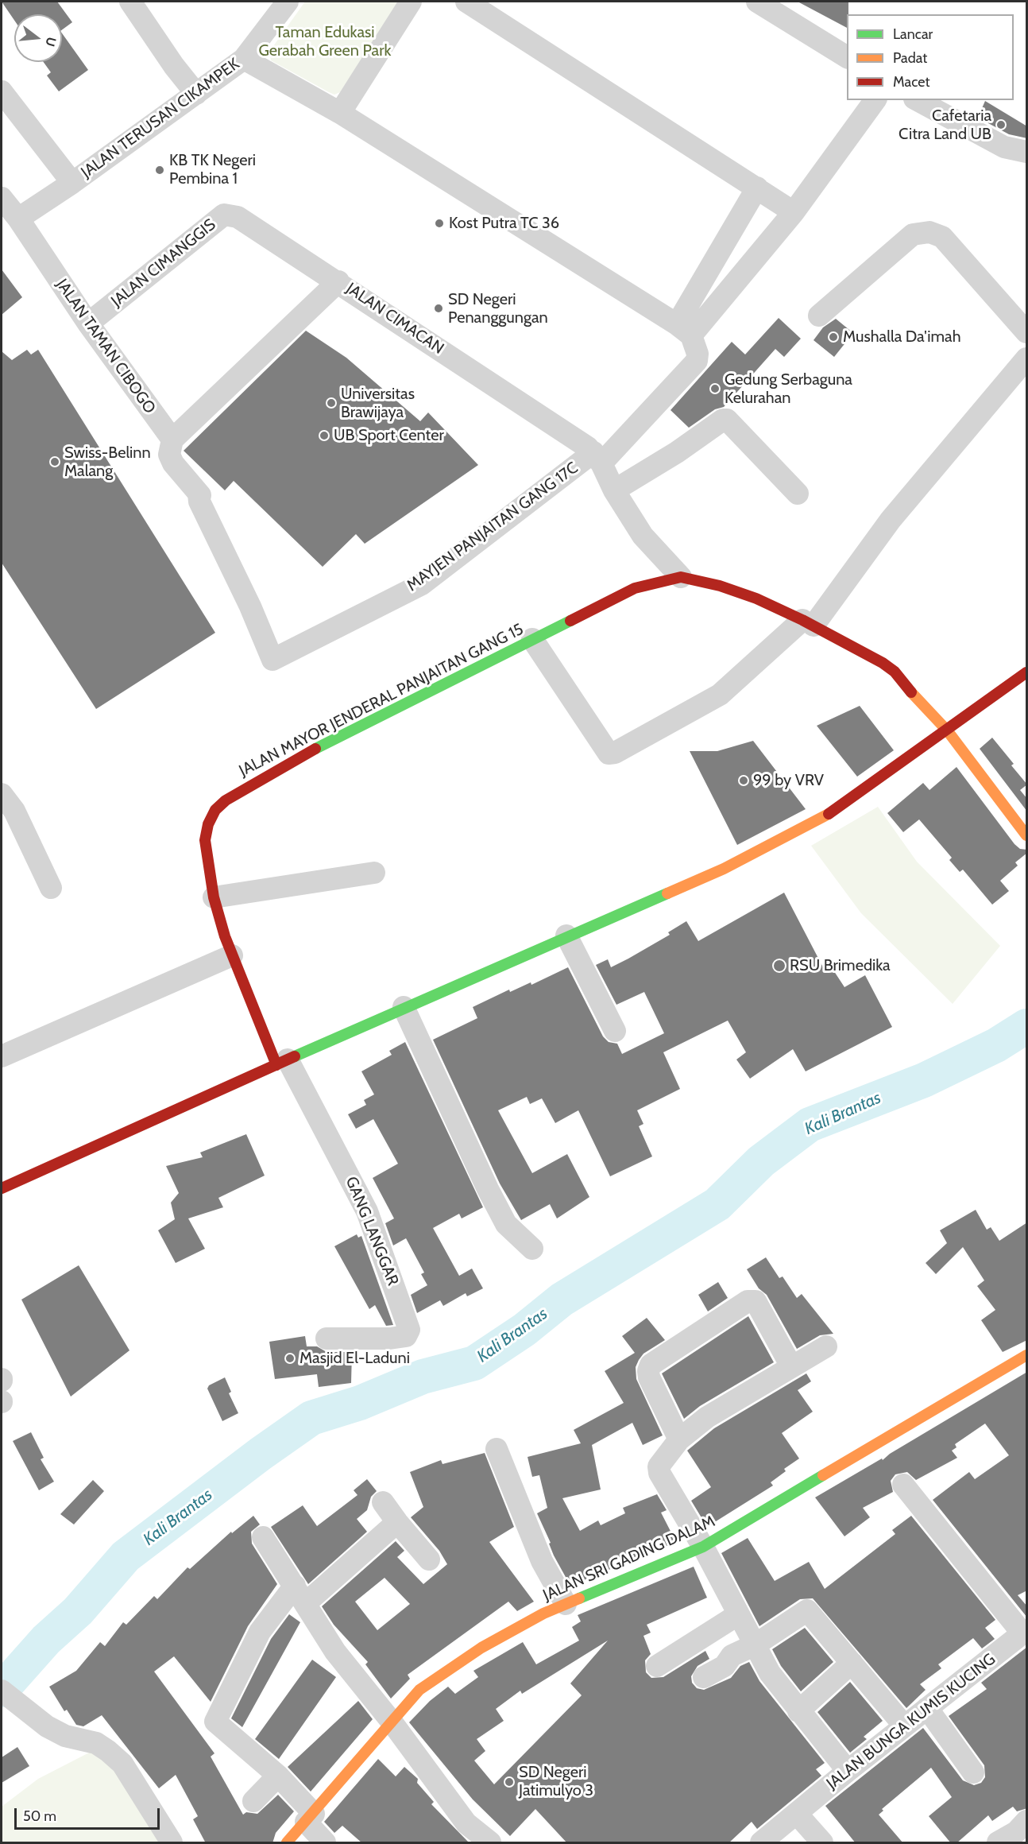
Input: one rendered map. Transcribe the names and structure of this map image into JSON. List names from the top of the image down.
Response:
{
  "streets": {
    "street": [
      "JALAN TERUSAN CIKAMPEK",
      "JALAN CIMANGGIS",
      "JALAN CIMACAN",
      "JALAN TAMAN CIBOGO",
      "MAYJEN PANJAITAN GANG 17C",
      "JALAN MAYOR JENDERAL PANJAITAN GANG 15",
      "GANG LANGGAR",
      "JALAN SRI GADING DALAM",
      "JALAN BUNGA KUMIS KUCING"
    ]
  },
  "crossings": [
    ["JALAN TERUSAN CIKAMPEK", "JALAN TAMAN CIBOGO"],
    ["JALAN CIMANGGIS", "JALAN CIMACAN"],
    ["JALAN CIMANGGIS", "JALAN TAMAN CIBOGO"],
    ["JALAN CIMACAN", "JALAN TAMAN CIBOGO"],
    ["JALAN CIMACAN", "MAYJEN PANJAITAN GANG 17C"],
    ["JALAN TAMAN CIBOGO", "MAYJEN PANJAITAN GANG 17C"],
    ["JALAN MAYOR JENDERAL PANJAITAN GANG 15", "GANG LANGGAR"]
  ],
  "water": ["Kali Brantas"],
  "parks": ["Taman Edukasi Gerabah Green Park"],
  "places": [
    "Cafetaria Citra Land UB",
    "KB TK Negeri Pembina 1",
    "Kost Putra TC 36",
    "SD Negeri Penanggungan",
    "Mushalla Da'imah",
    "Gedung Serbaguna Kelurahan",
    "Universitas Brawijaya",
    "UB Sport Center",
    "Swiss-Belinn Malang",
    "99 by VRV",
    "RSU Brimedika",
    "Masjid El-Laduni",
    "SD Negeri Jatimulyo 3"
  ],
  "legend": ["Lancar", "Padat", "Macet"],
  "scale_bar": "50 m",
  "north": "right"
}
